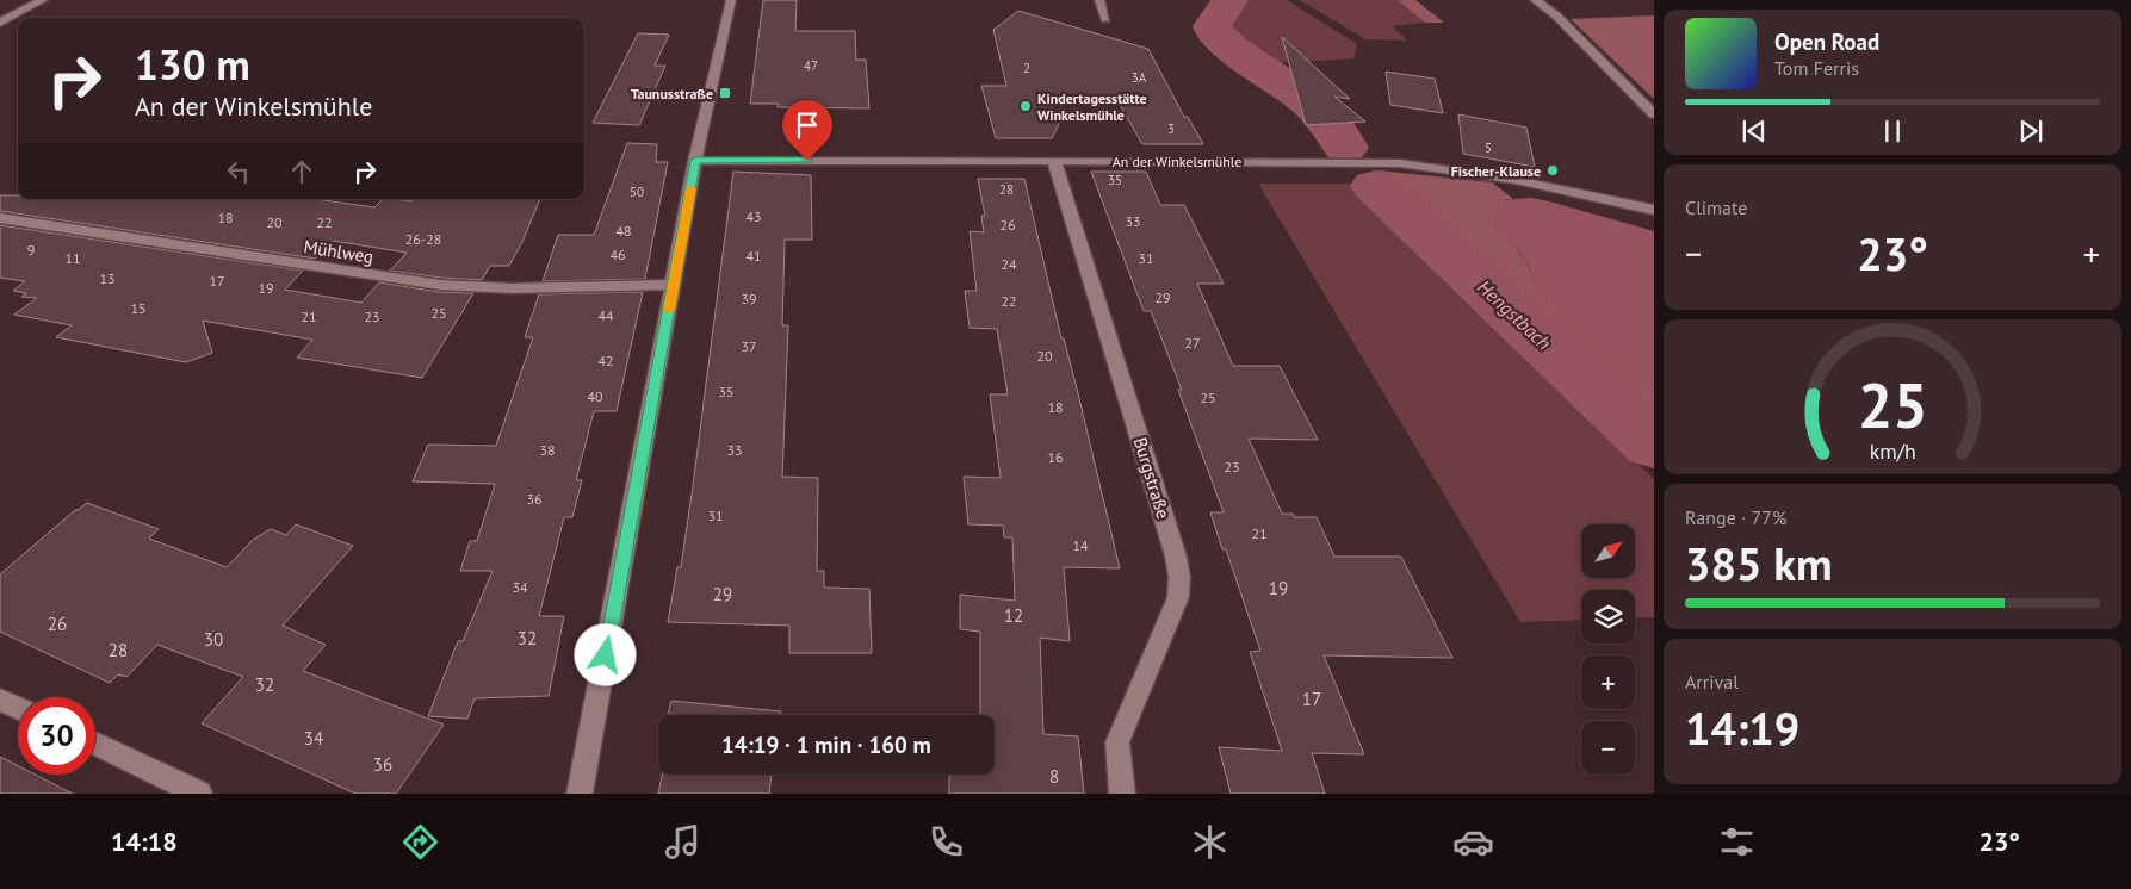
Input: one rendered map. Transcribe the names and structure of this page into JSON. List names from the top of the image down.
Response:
{
  "streets": {
    "street": ["An der Winkelsmühle", "Mühlweg", "Burgstraße"]
  },
  "crossings": [
    ["An der Winkelsmühle", "Burgstraße"]
  ],
  "water": ["Hengstbach"],
  "places": {
    "transit": ["Taunusstraße"],
    "other": ["Kindertagesstätte Winkelsmühle", "Fischer-Klause"]
  },
  "house_numbers": [
    "47",
    "2",
    "3A",
    "3",
    "5",
    "35",
    "28",
    "50",
    "43",
    "18",
    "33",
    "20",
    "22",
    "26",
    "48",
    "26-28",
    "9",
    "46",
    "41",
    "11",
    "31",
    "24",
    "13",
    "17",
    "19",
    "29",
    "39",
    "22",
    "15",
    "25",
    "44",
    "21",
    "23",
    "27",
    "37",
    "20",
    "42",
    "35",
    "40",
    "25",
    "18",
    "38",
    "33",
    "16",
    "23",
    "36",
    "31",
    "21",
    "14",
    "34",
    "19",
    "29",
    "12",
    "26",
    "32",
    "30",
    "28",
    "32",
    "17",
    "34",
    "36",
    "8"
  ],
  "north": "top right",
  "page": {
    "turn": ["130 m", "An der Winkelsmühle"],
    "song": ["Open Road", "Tom Ferris"],
    "tile": [
      "Climate",
      ["Range · 77%", "385 km"],
      ["Arrival", "14:19"]
    ],
    "heat": ["−", "23°", "+"],
    "map_buttons": ["+", "−"],
    "limit": "30",
    "trip": "14:19 · 1 min · 160 m",
    "tabs": ["14:18", "23°"],
    "gauge": ["25", "km/h"]
  }
}
